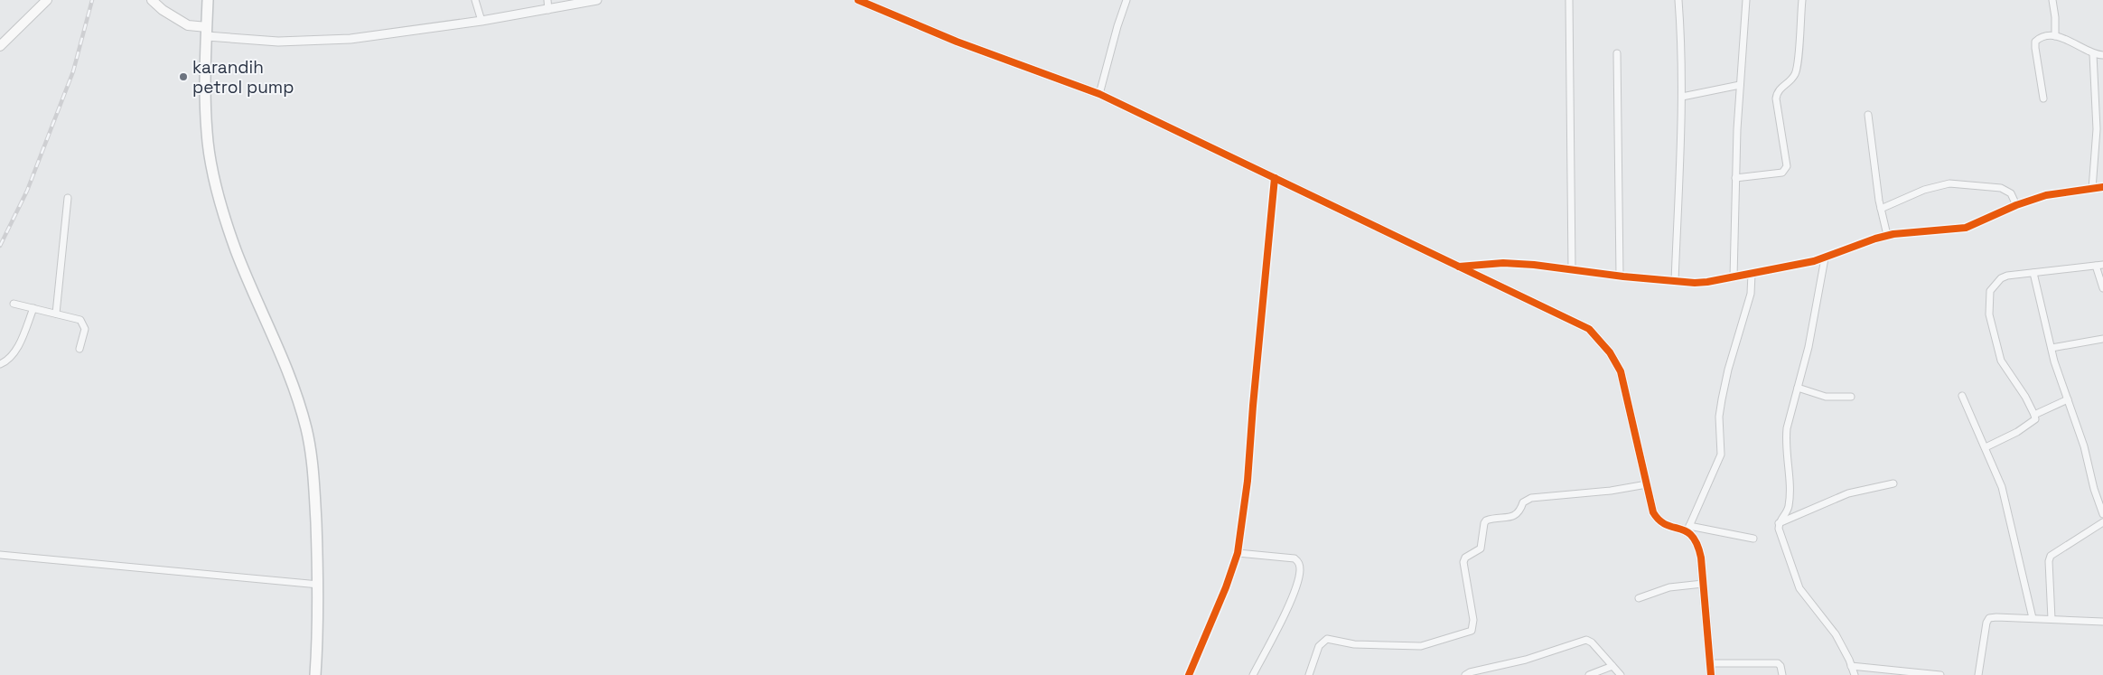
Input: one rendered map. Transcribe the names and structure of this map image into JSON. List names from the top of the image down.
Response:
{
  "places": ["karandih petrol pump"]
}
